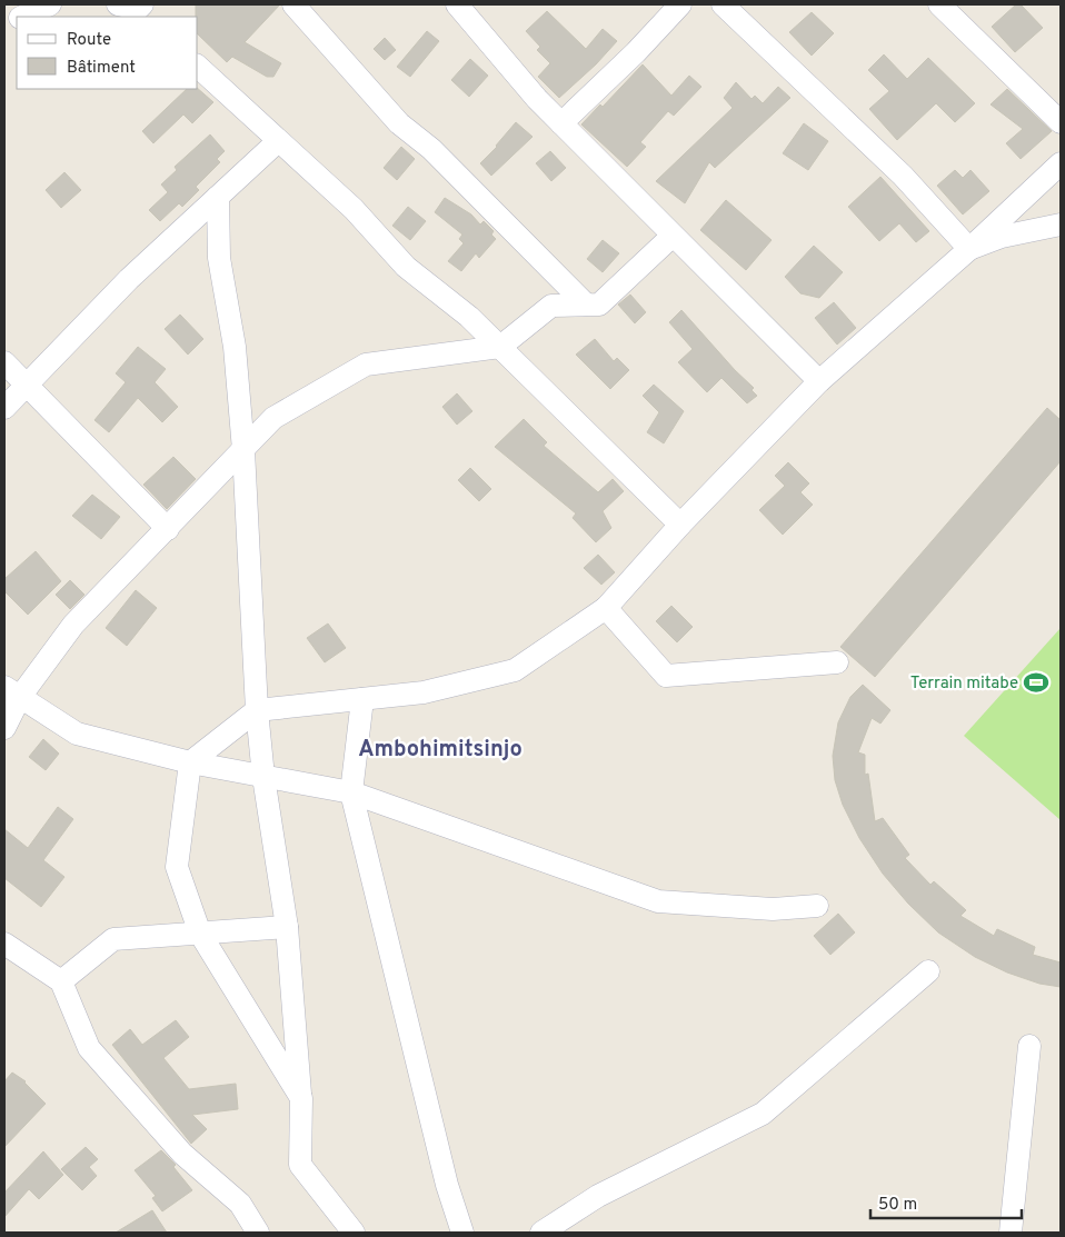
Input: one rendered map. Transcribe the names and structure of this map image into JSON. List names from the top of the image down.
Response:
{
  "districts": ["Ambohimitsinjo"],
  "places": {
    "sports": ["Terrain mitabe"]
  },
  "legend": ["Route", "Bâtiment"],
  "scale_bar": "50 m"
}
